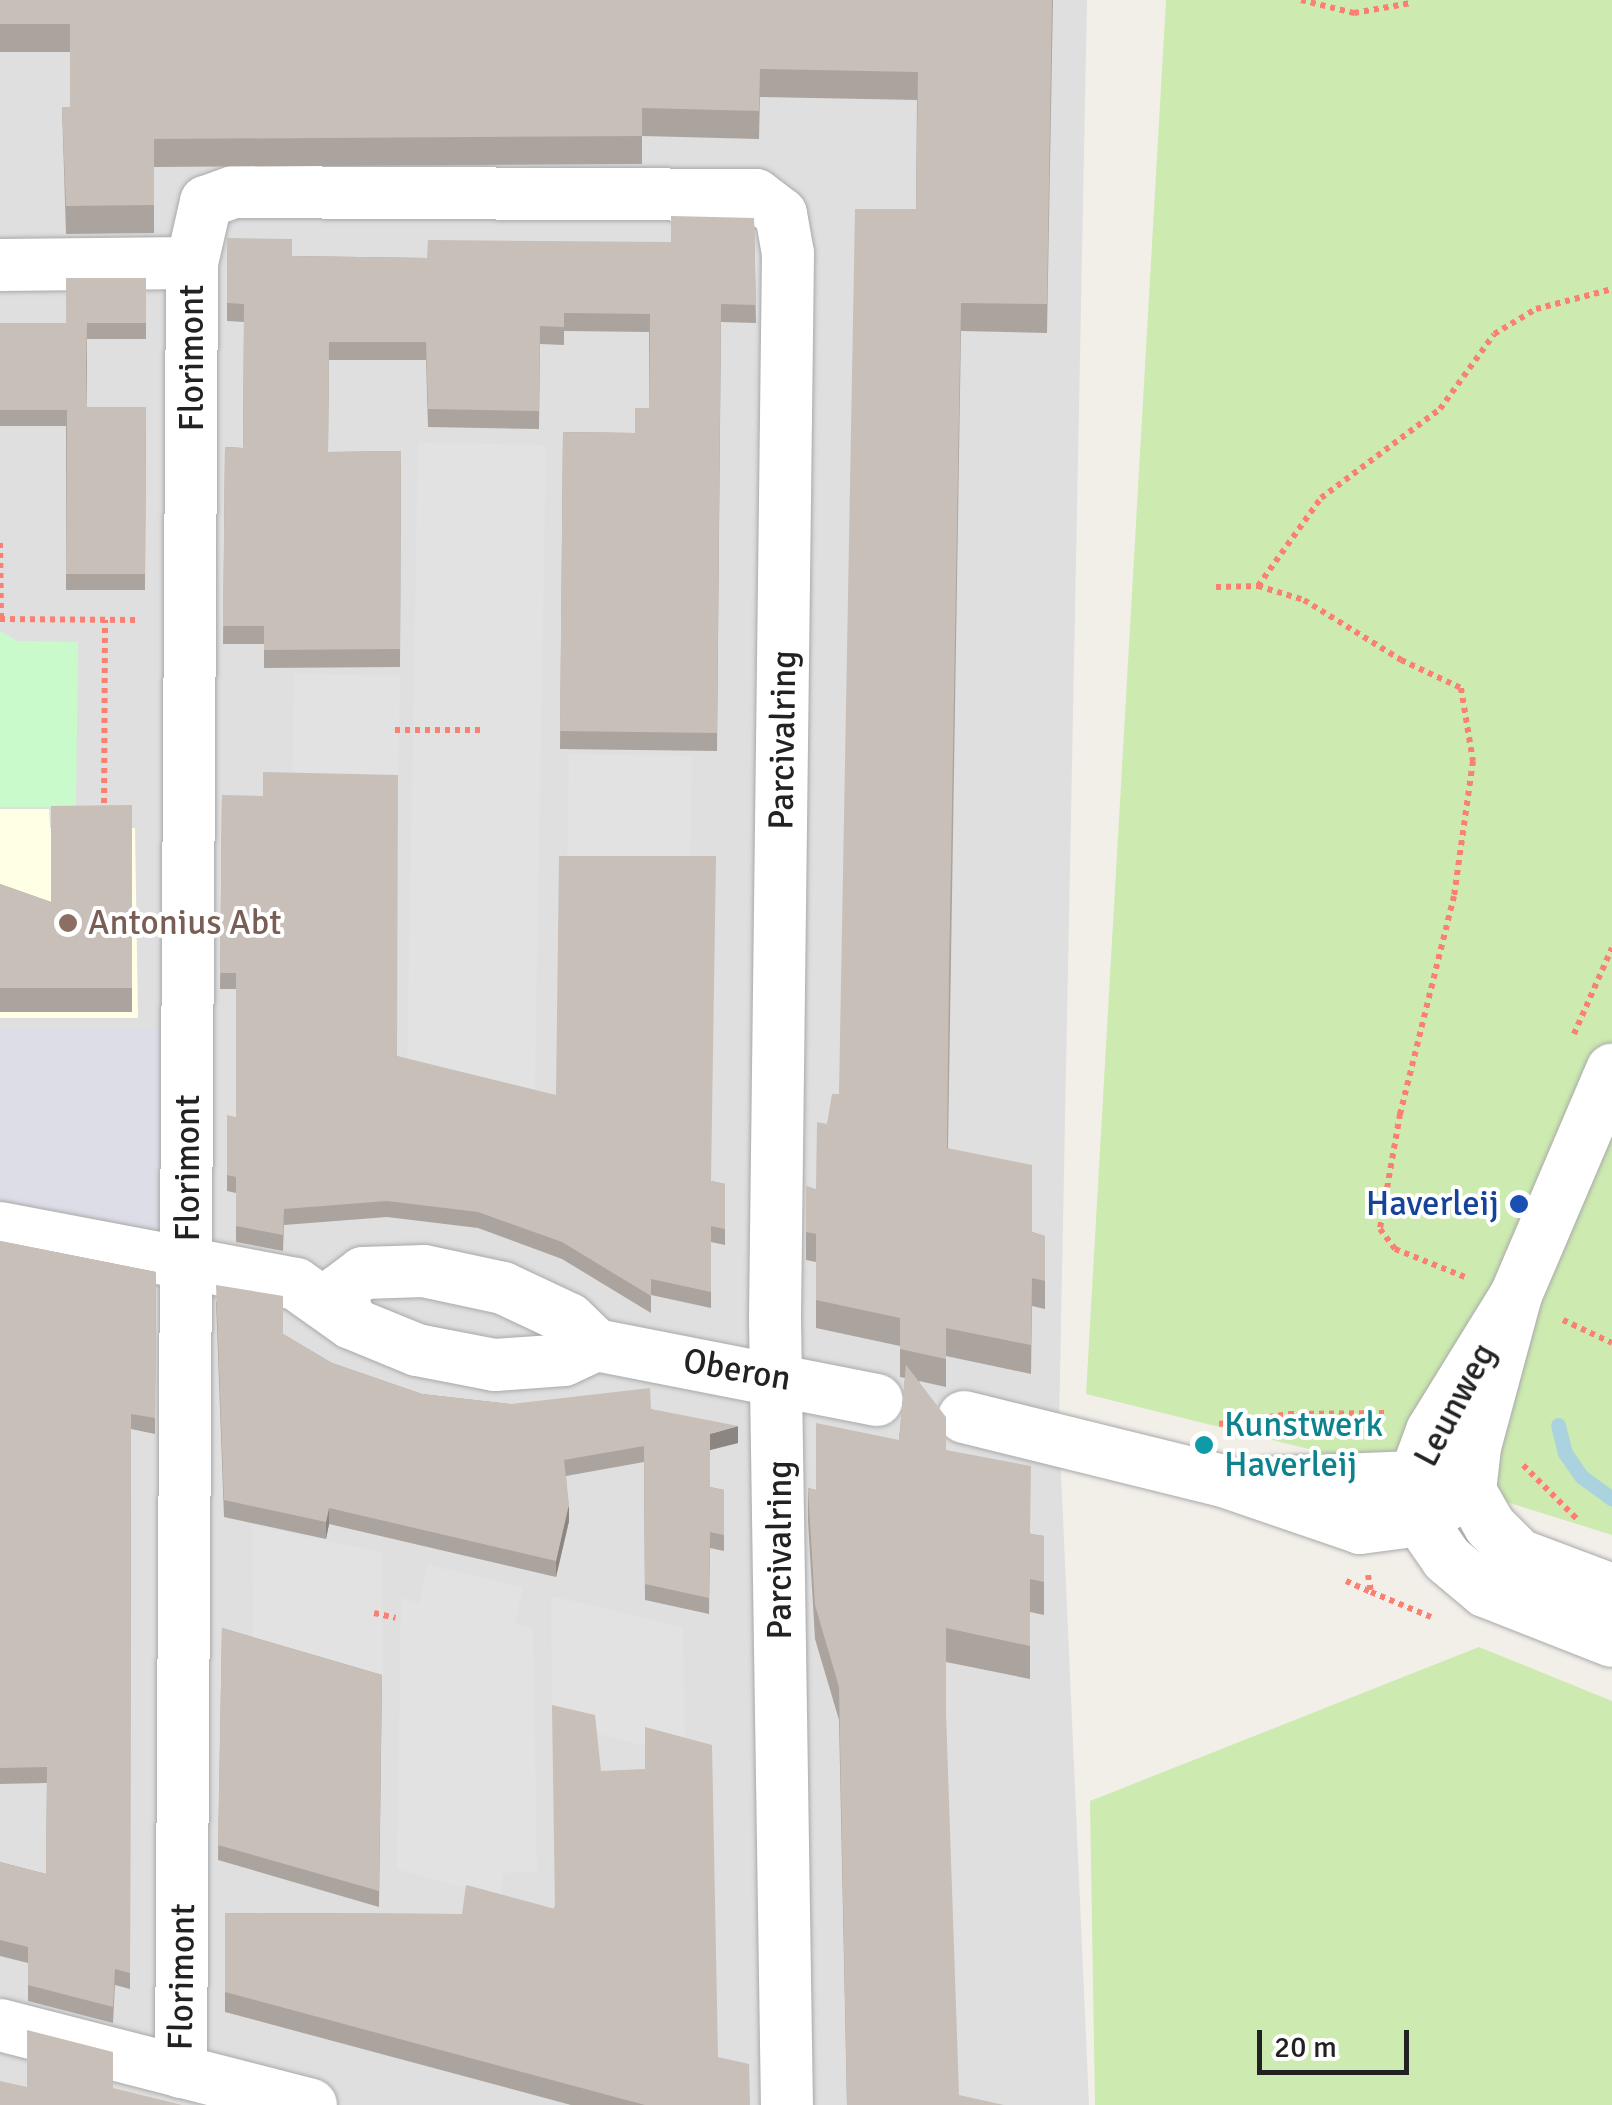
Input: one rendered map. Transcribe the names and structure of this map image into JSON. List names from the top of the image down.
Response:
{
  "streets": {
    "street": [
      "Florimont",
      "Parcivalring",
      "Oberon",
      "Leunweg"
    ]
  },
  "crossings": [
    ["Florimont", "Parcivalring"],
    ["Florimont", "Oberon"],
    ["Parcivalring", "Oberon"]
  ],
  "places": ["Antonius Abt", "Haverleij", "Kunstwerk Haverleij"],
  "scale_bar": "20 m"
}
